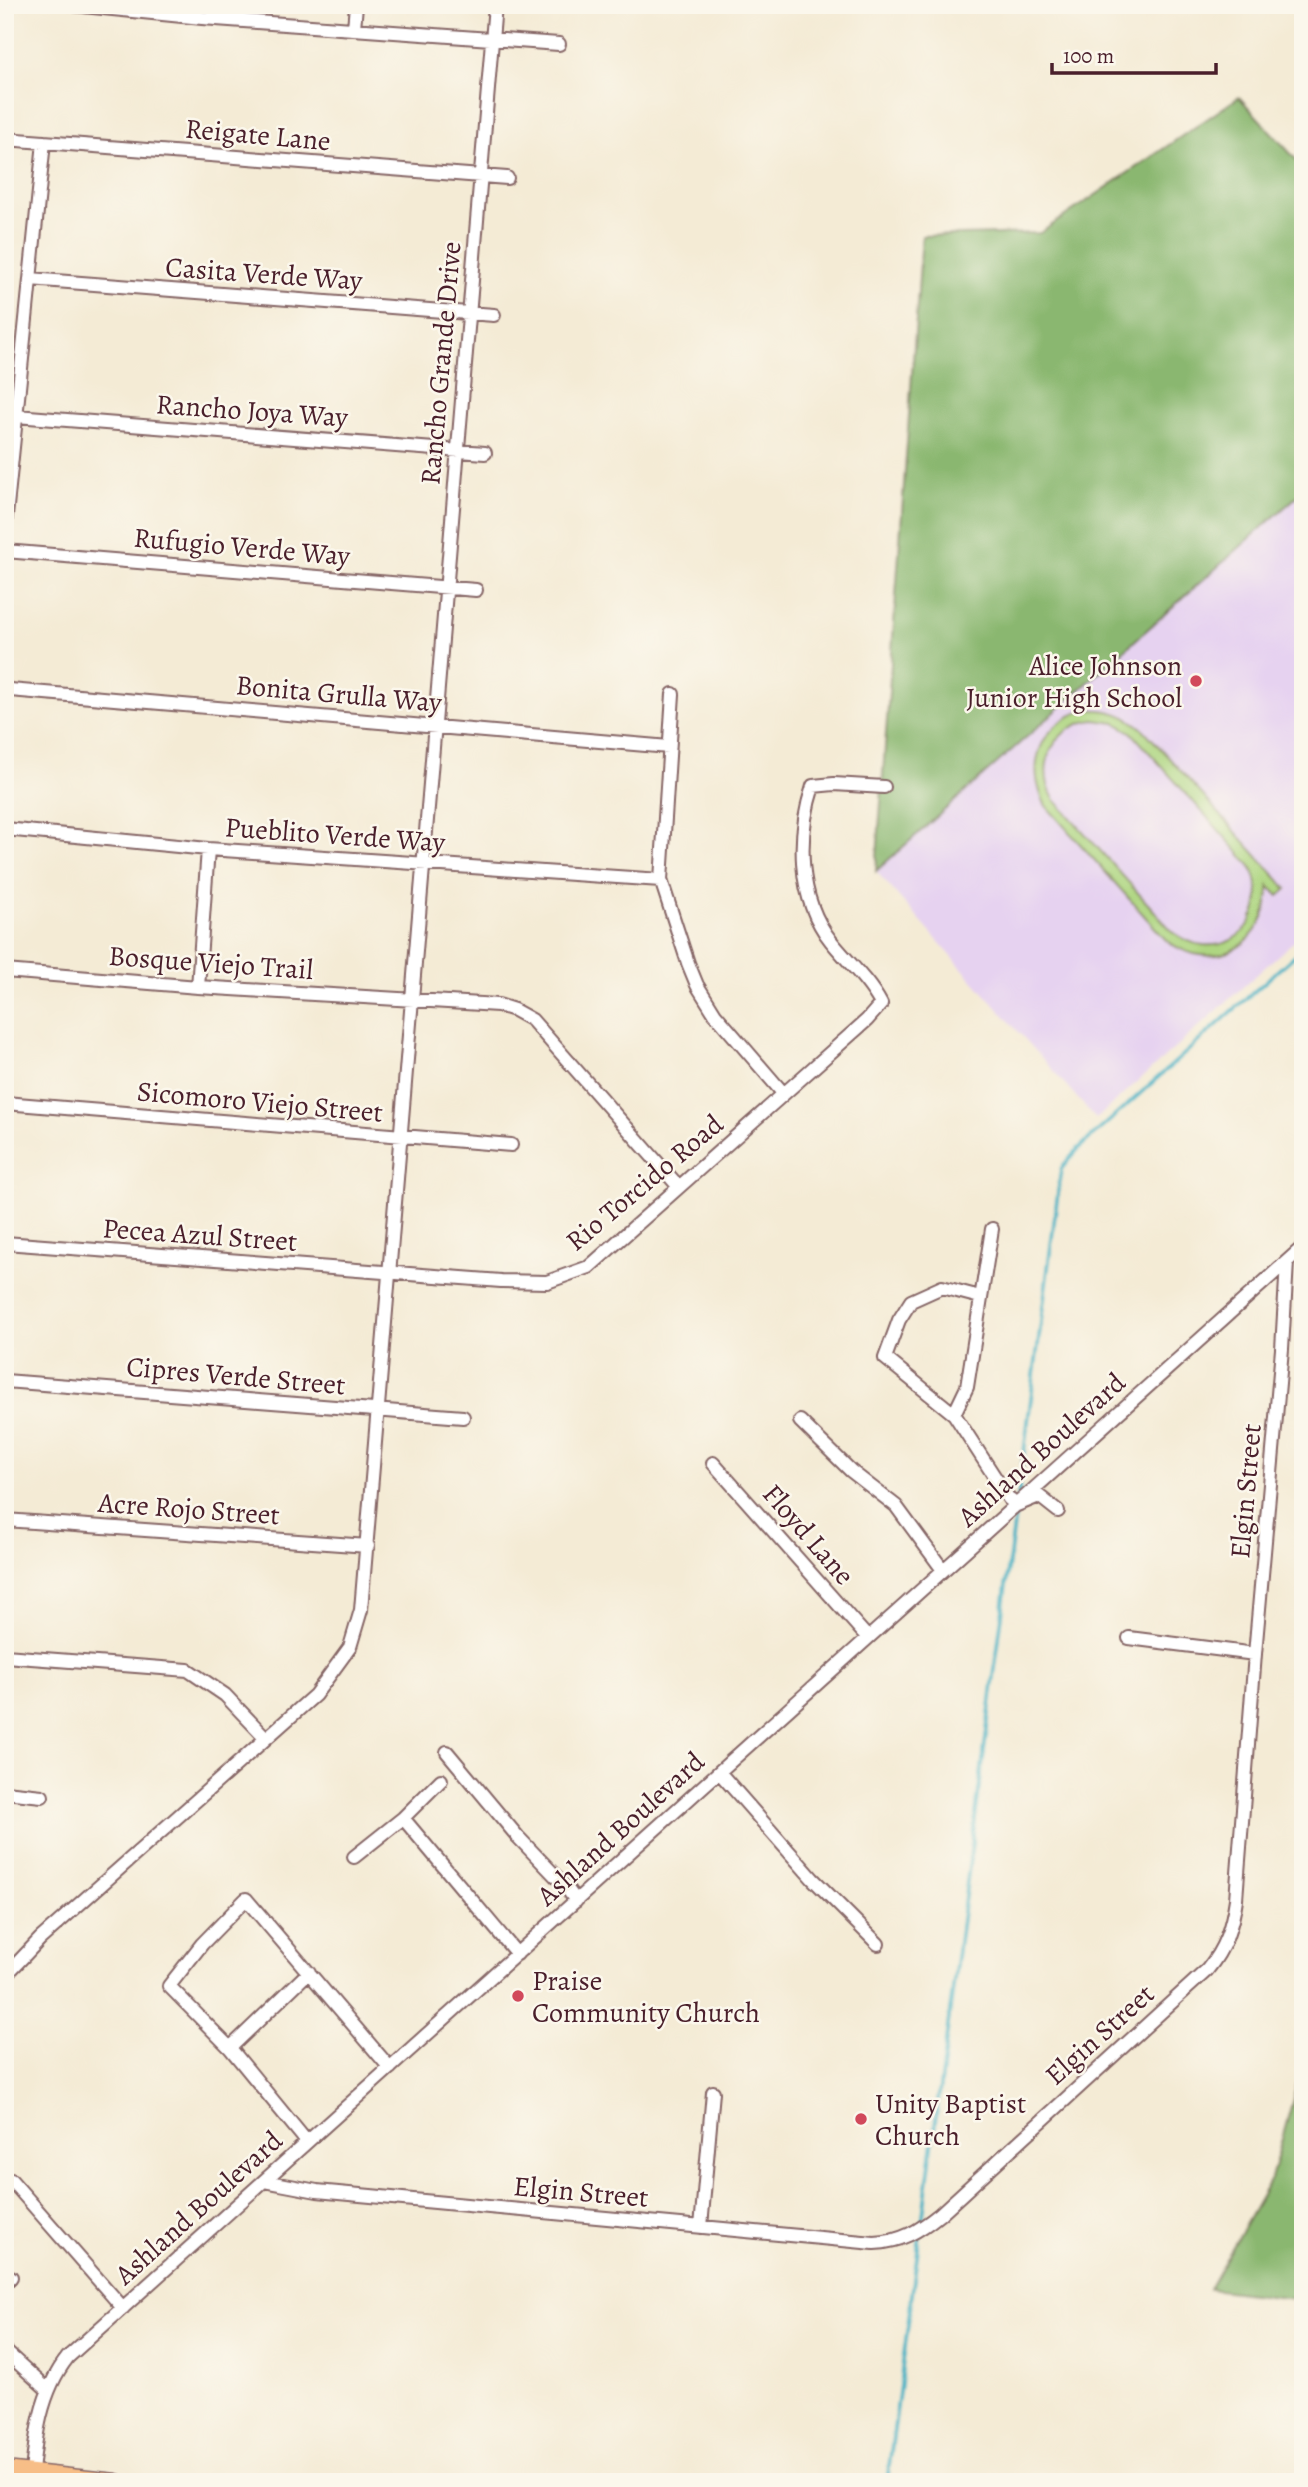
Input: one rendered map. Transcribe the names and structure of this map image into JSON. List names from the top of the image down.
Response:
{
  "streets": {
    "street": [
      "Reigate Lane",
      "Casita Verde Way",
      "Rancho Grande Drive",
      "Rancho Joya Way",
      "Rufugio Verde Way",
      "Bonita Grulla Way",
      "Pueblito Verde Way",
      "Bosque Viejo Trail",
      "Sicomoro Viejo Street",
      "Rio Torcido Road",
      "Pecea Azul Street",
      "Cipres Verde Street",
      "Ashland Boulevard",
      "Elgin Street",
      "Acre Rojo Street",
      "Floyd Lane"
    ]
  },
  "crossings": [
    ["Reigate Lane", "Rancho Grande Drive"],
    ["Casita Verde Way", "Rancho Grande Drive"],
    ["Rancho Grande Drive", "Rancho Joya Way"],
    ["Rancho Grande Drive", "Rufugio Verde Way"],
    ["Rancho Grande Drive", "Bonita Grulla Way"],
    ["Rancho Grande Drive", "Pueblito Verde Way"],
    ["Rancho Grande Drive", "Bosque Viejo Trail"],
    ["Rancho Grande Drive", "Sicomoro Viejo Street"],
    ["Rancho Grande Drive", "Rio Torcido Road"],
    ["Rancho Grande Drive", "Pecea Azul Street"],
    ["Rancho Grande Drive", "Cipres Verde Street"],
    ["Rancho Grande Drive", "Acre Rojo Street"],
    ["Bosque Viejo Trail", "Rio Torcido Road"],
    ["Rio Torcido Road", "Pecea Azul Street"],
    ["Ashland Boulevard", "Elgin Street"],
    ["Ashland Boulevard", "Floyd Lane"]
  ],
  "places": ["Alice Johnson Junior High School", "Praise Community Church", "Unity Baptist Church"],
  "scale_bar": "100 m"
}
